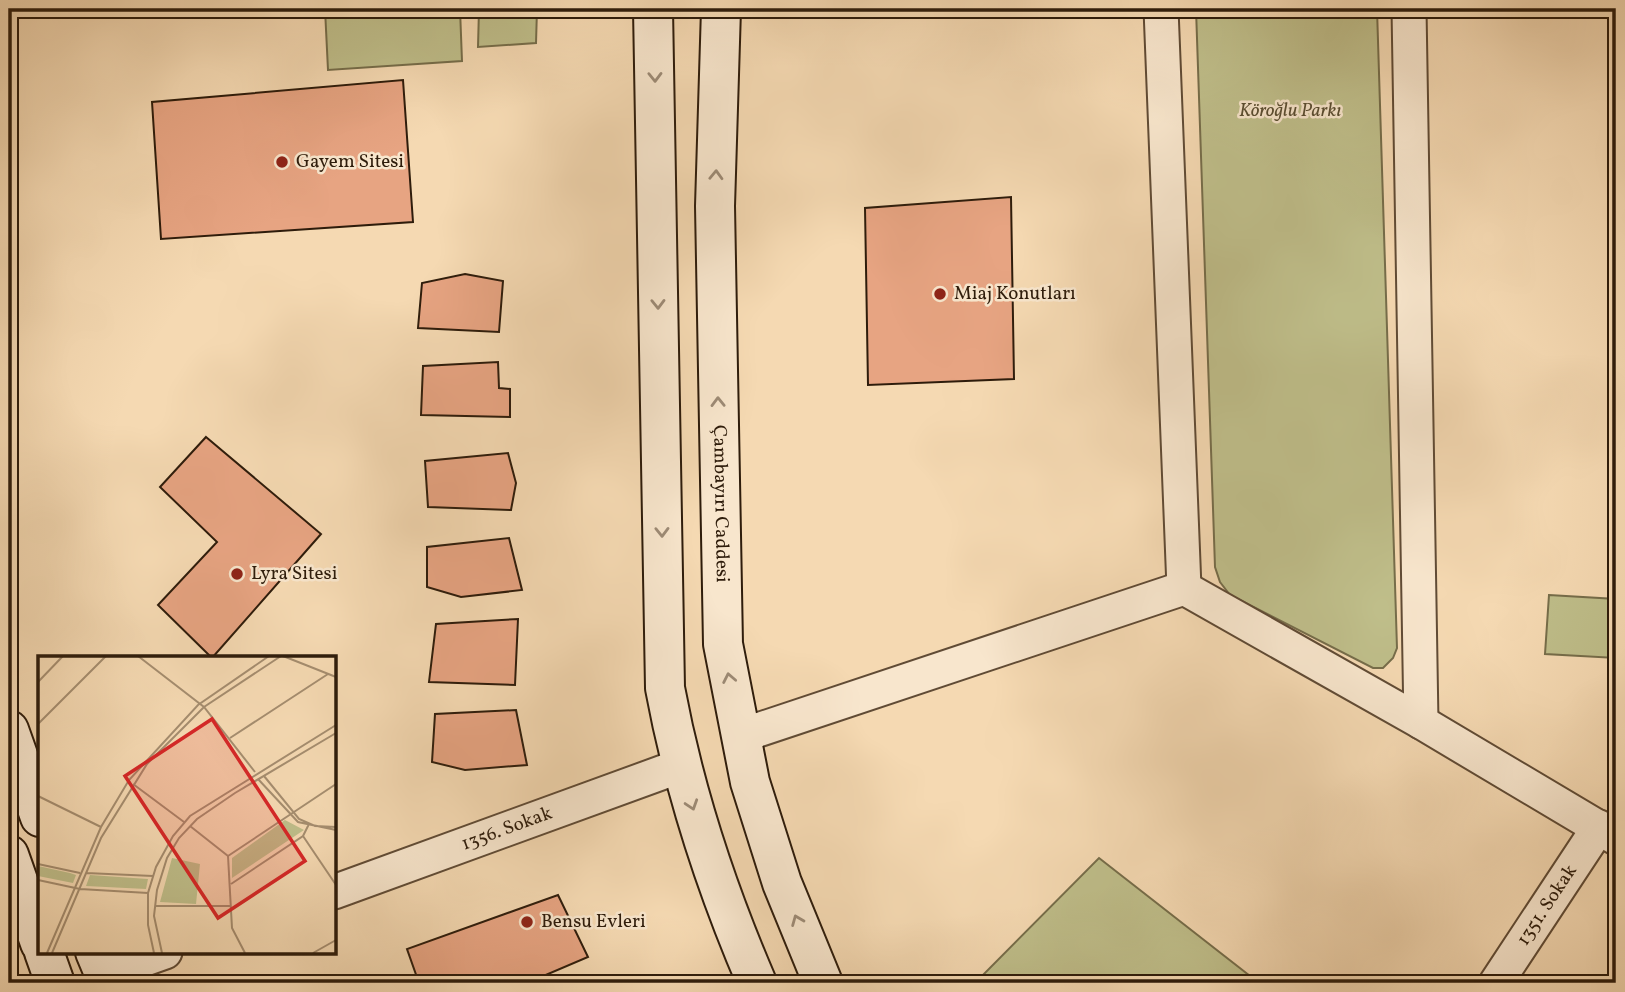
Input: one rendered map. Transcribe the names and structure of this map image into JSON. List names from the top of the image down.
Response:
{
  "streets": {
    "main road": ["Çambayırı Caddesi"],
    "street": ["1356. Sokak", "1351. Sokak"]
  },
  "parks": ["Köroğlu Parkı"],
  "places": [
    "Gayem Sitesi",
    "Miaj Konutları",
    "Lyra Sitesi",
    "Bensu Evleri"
  ]
}
